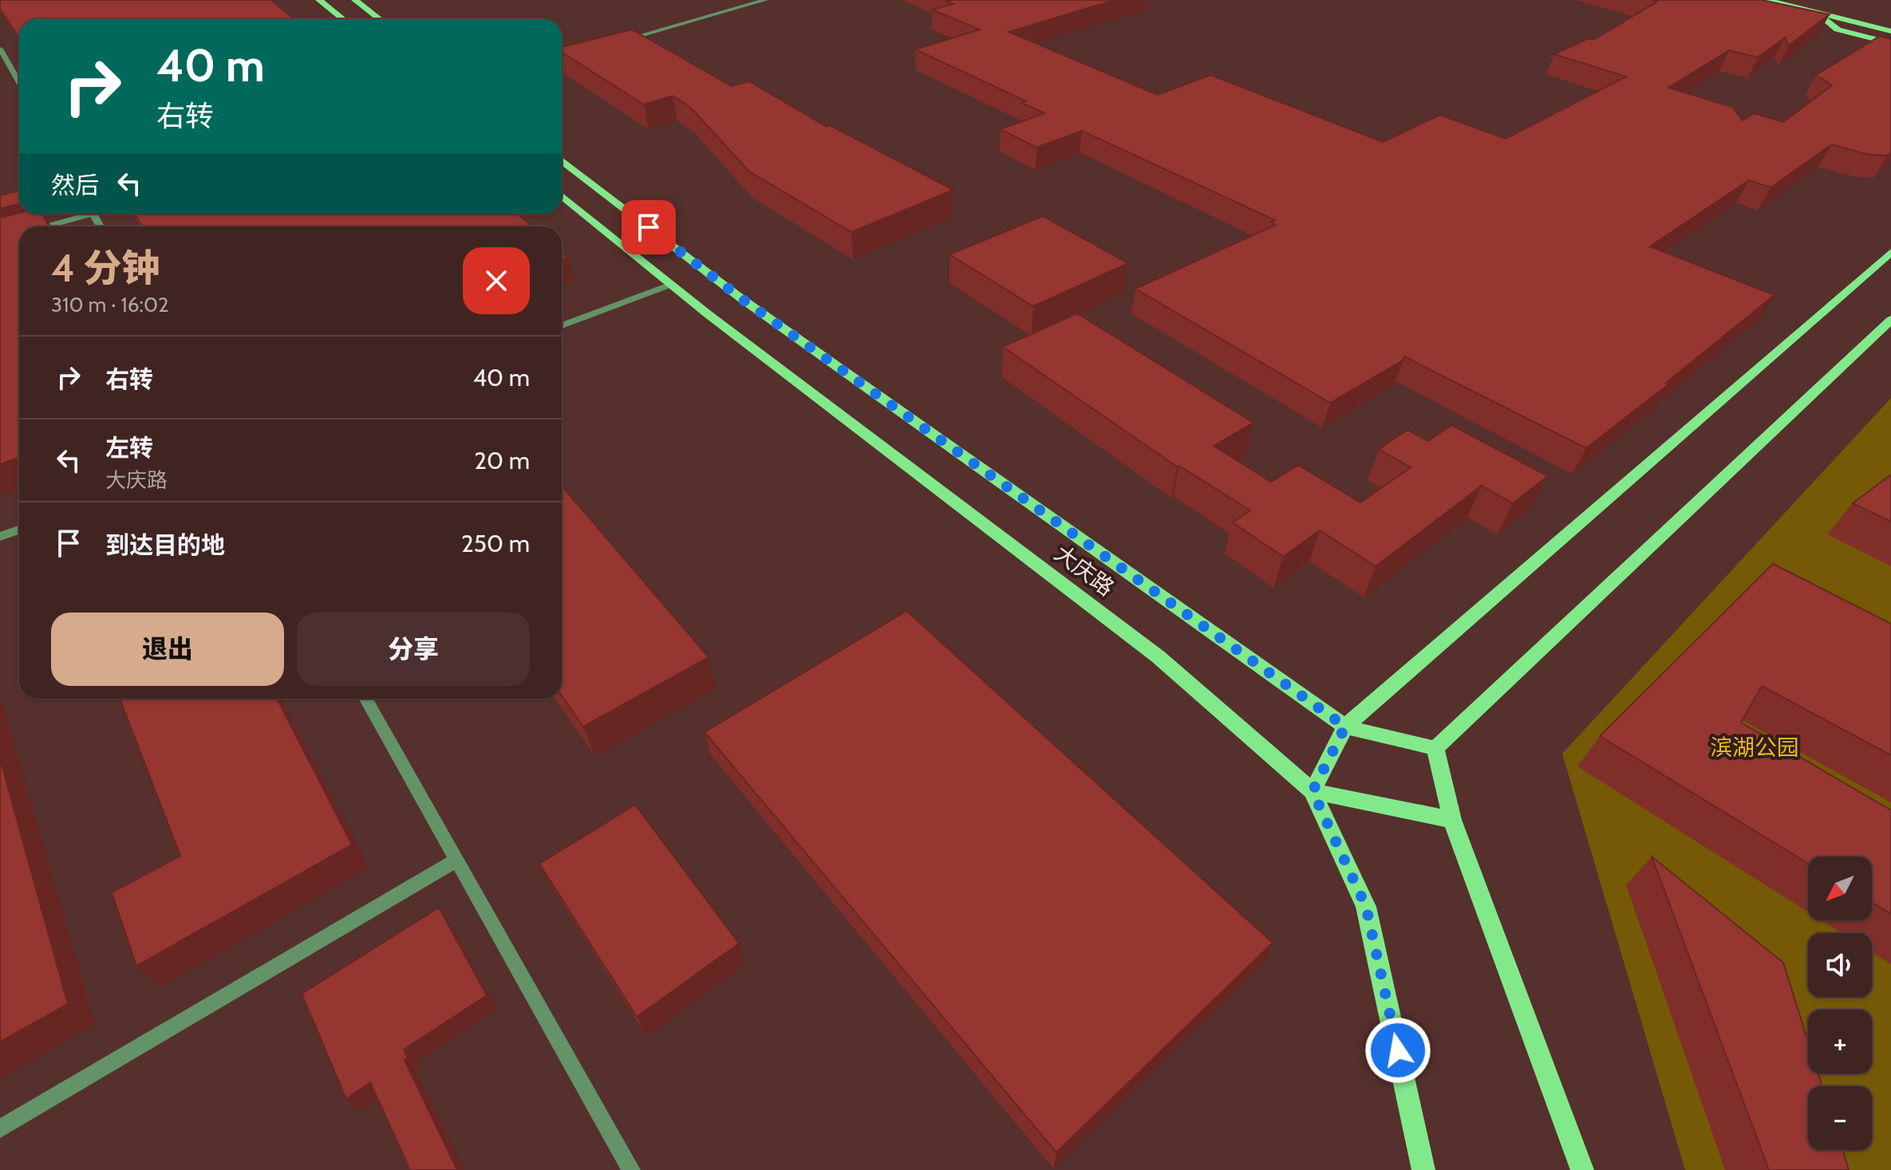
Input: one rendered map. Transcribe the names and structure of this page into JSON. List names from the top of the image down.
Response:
{
  "streets": {
    "main road": ["大庆路"]
  },
  "parks": ["滨湖公园"],
  "north": "bottom left",
  "page": {
    "turn": ["40 m", "右转"],
    "then": "然后",
    "heading": ["4 分钟", "310 m · 16:02"],
    "list": [
      {
        "name": "右转",
        "value": "40 m"
      },
      {
        "name": "左转",
        "note": "大庆路",
        "value": "20 m"
      },
      {
        "name": "到达目的地",
        "value": "250 m"
      }
    ],
    "buttons": ["退出", "分享"],
    "map_buttons": ["+", "−"]
  }
}
